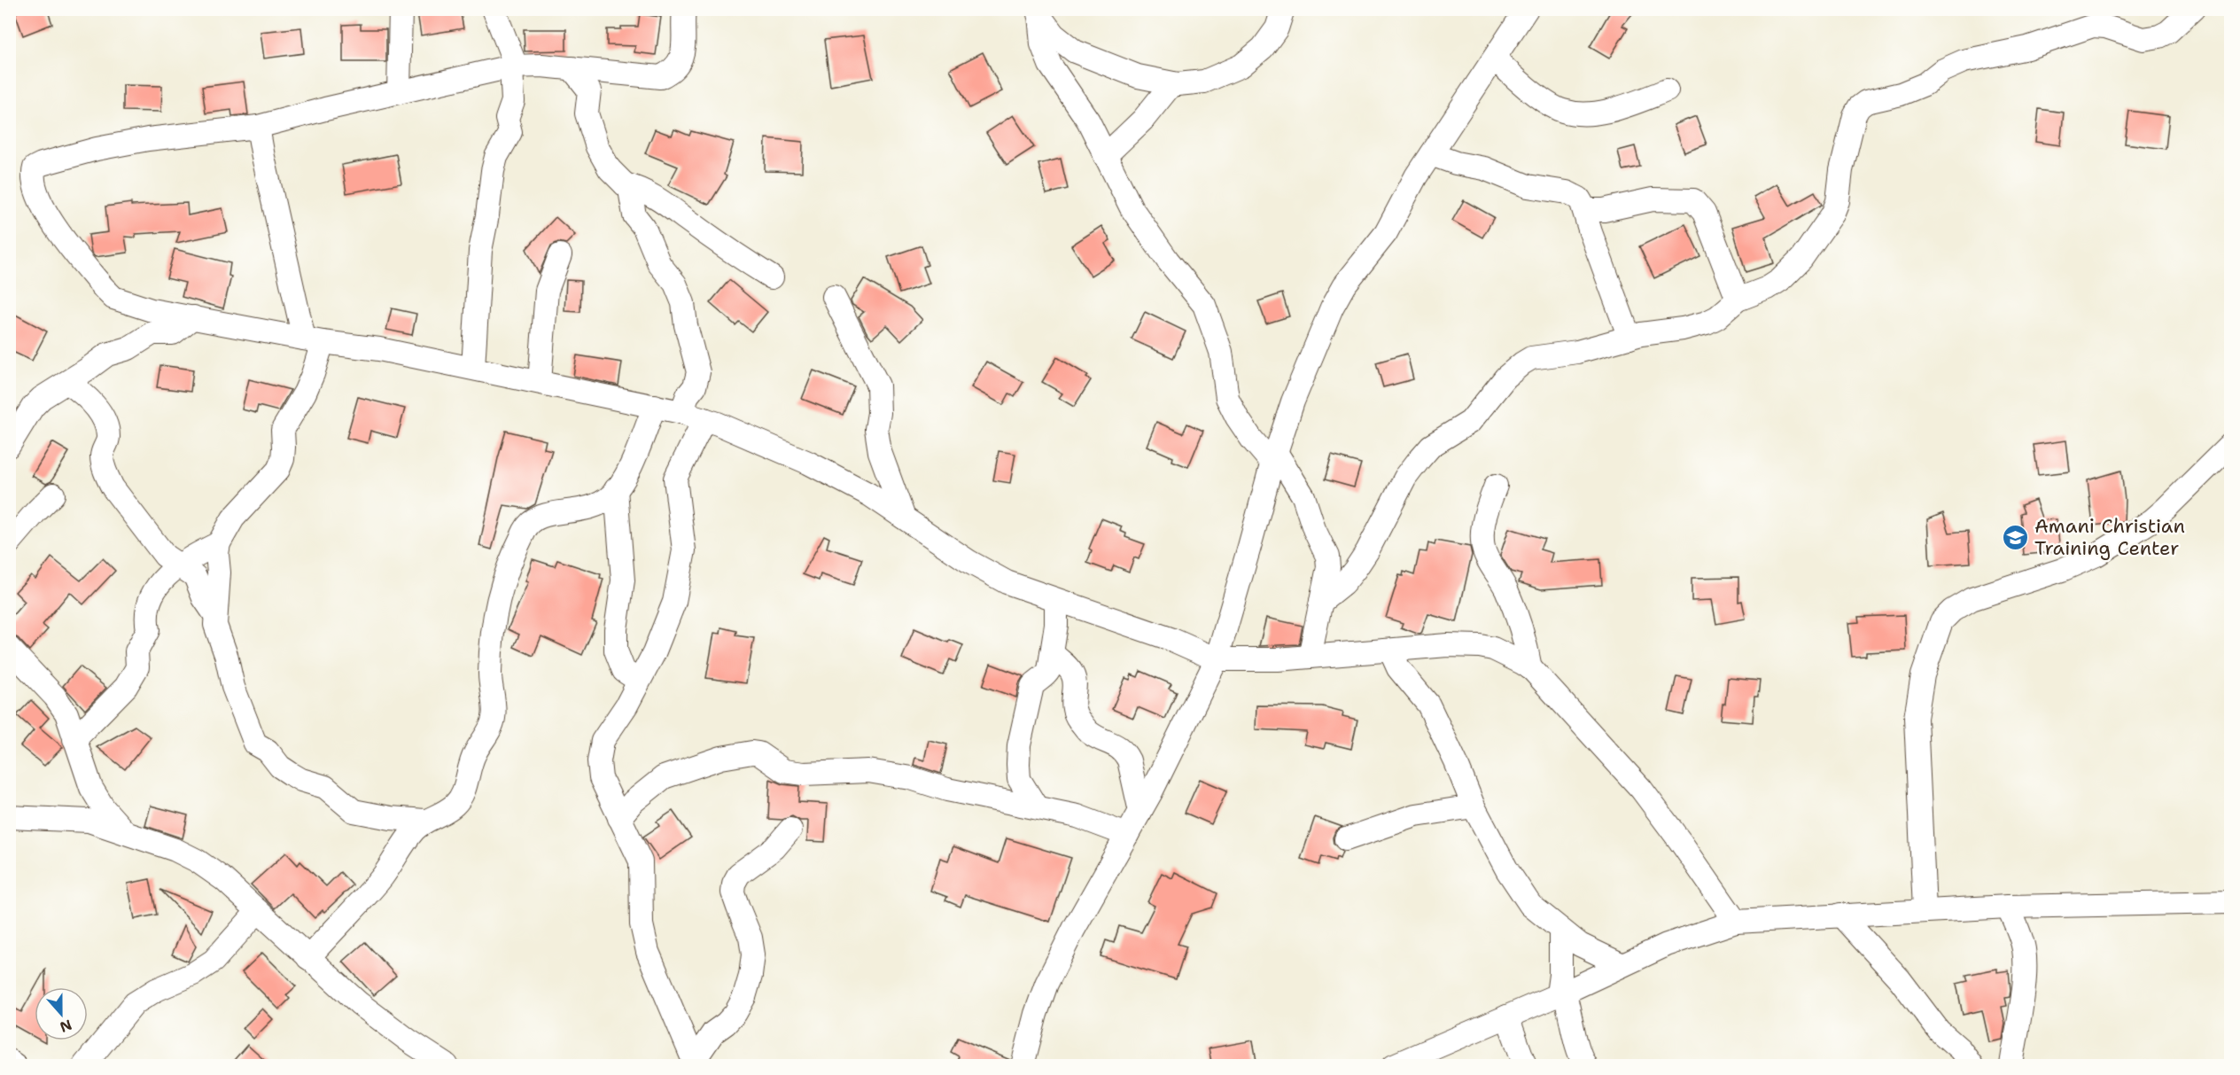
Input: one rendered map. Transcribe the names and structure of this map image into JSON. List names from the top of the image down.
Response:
{
  "places": {
    "school or university": ["Amani Christian Training Center"]
  },
  "north": "bottom"
}
